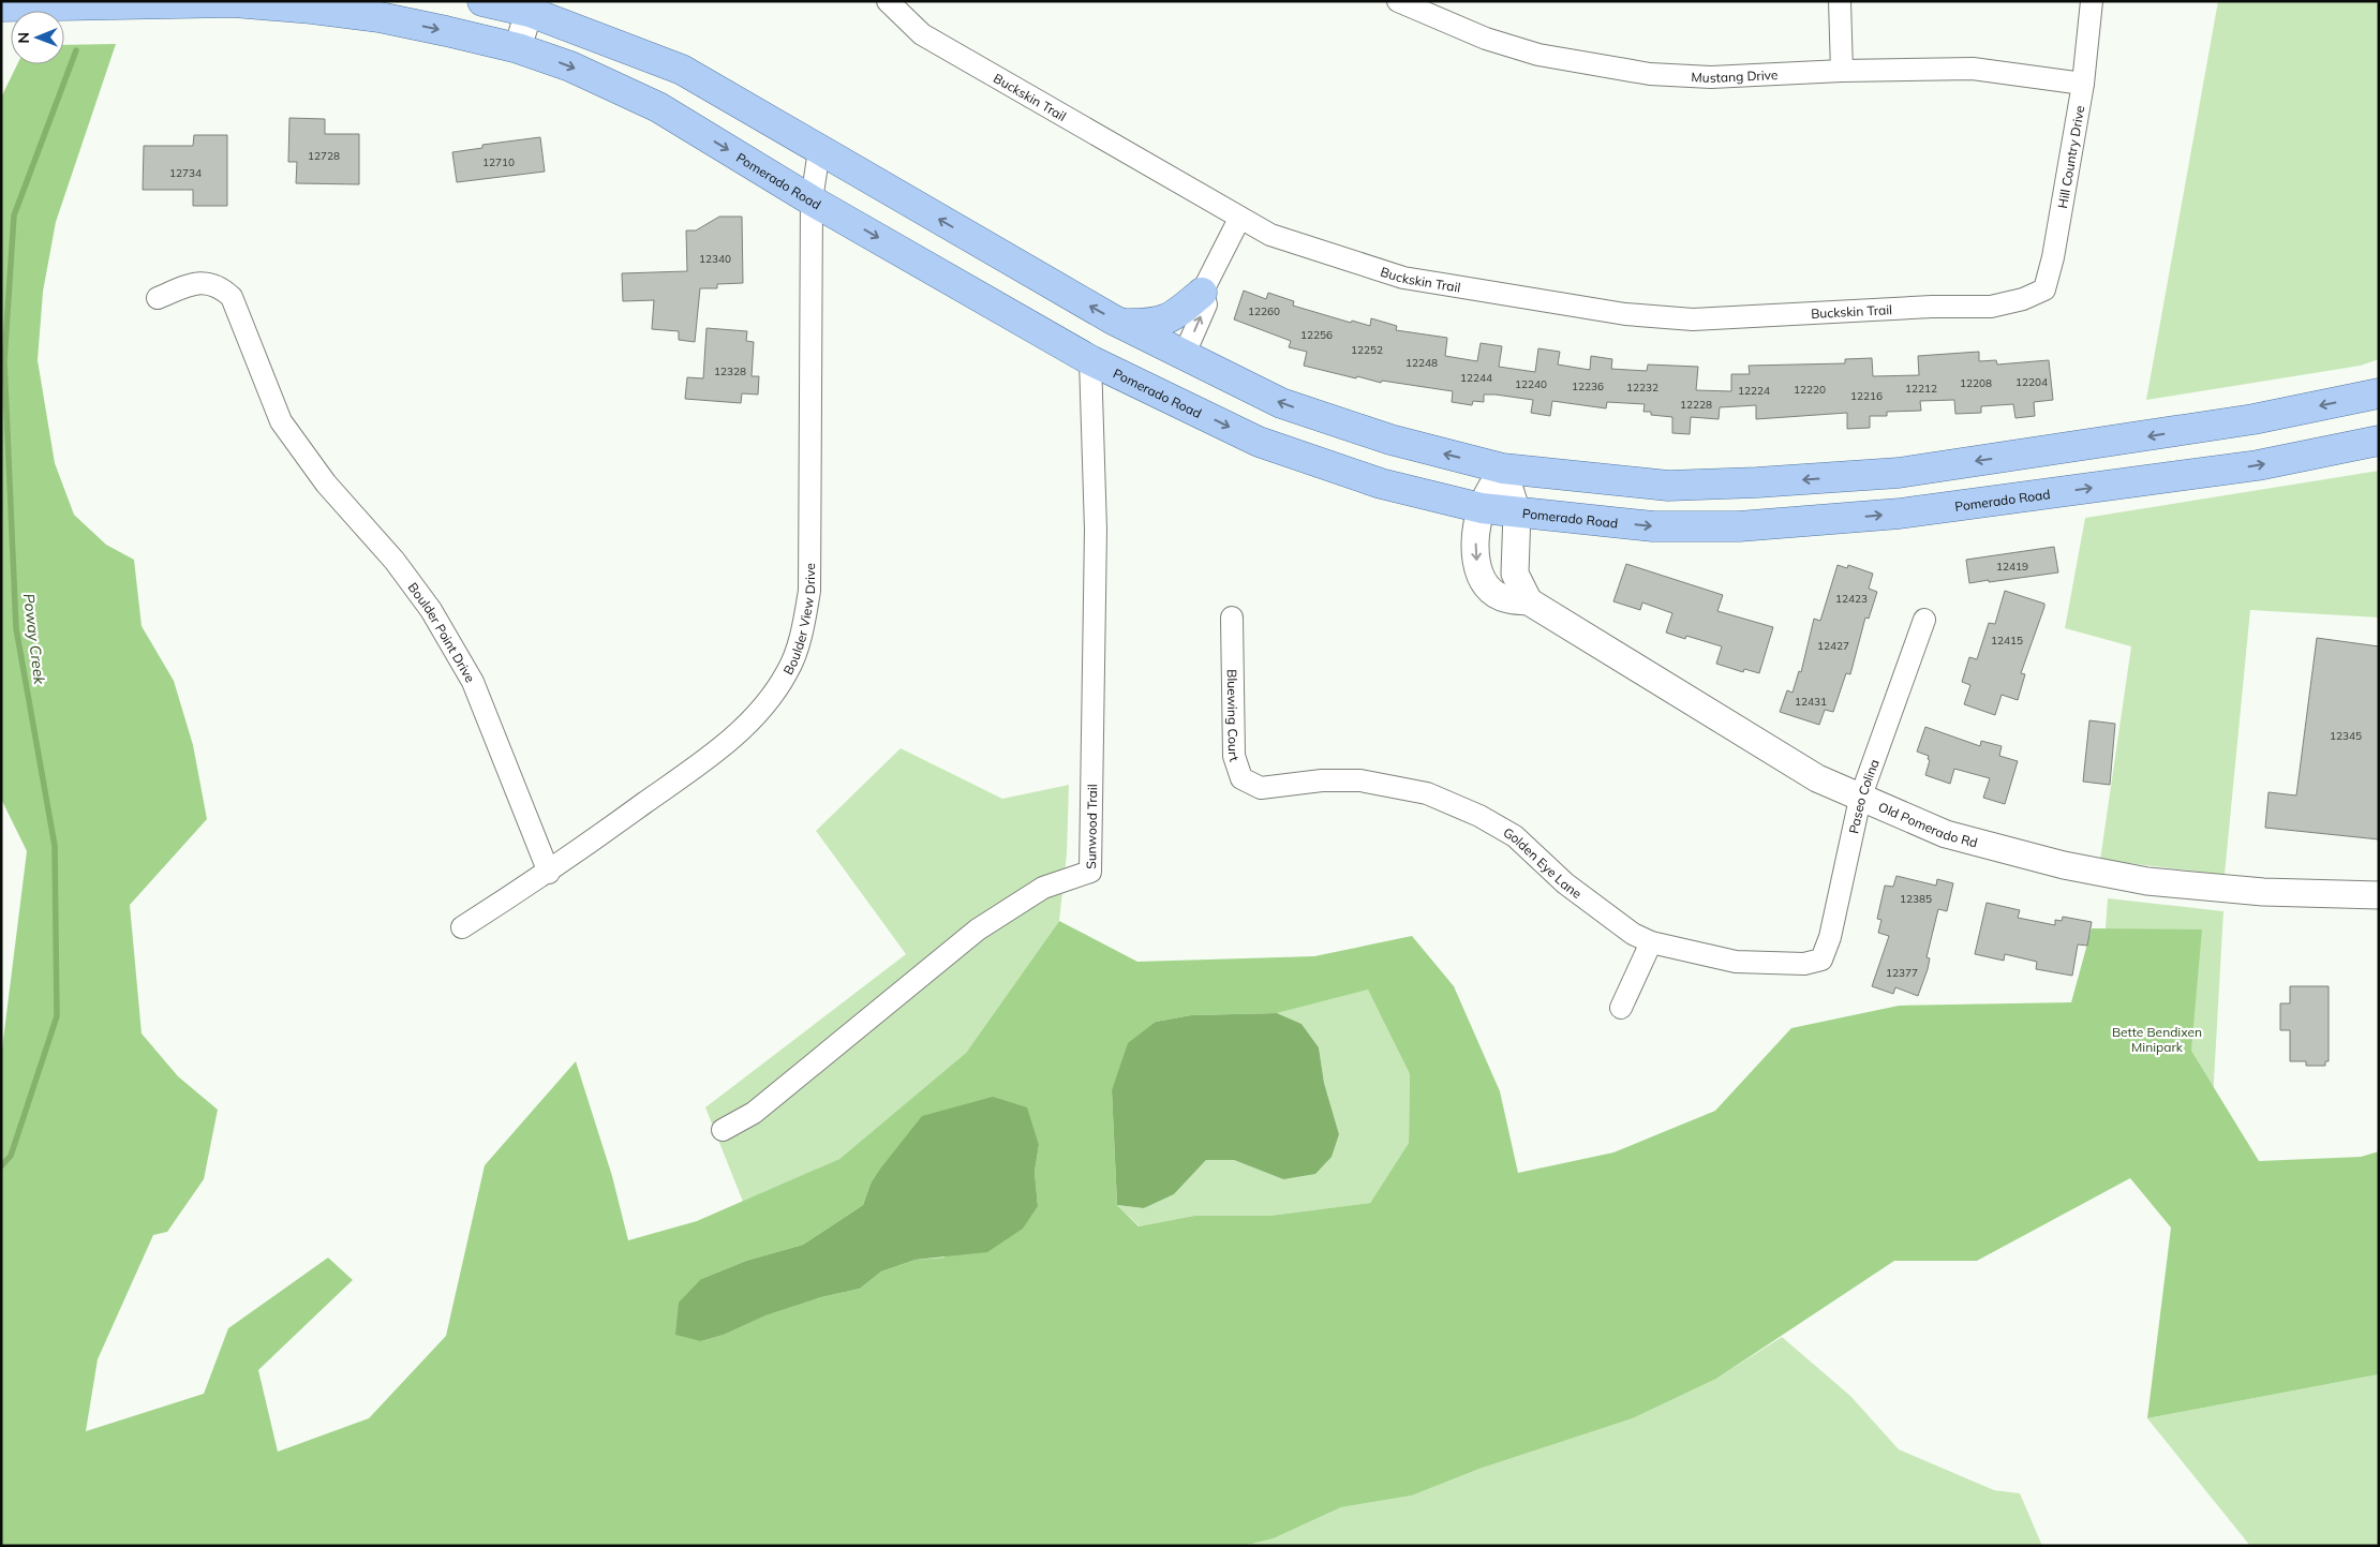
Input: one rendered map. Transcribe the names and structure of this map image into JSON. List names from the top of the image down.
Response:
{
  "streets": {
    "main road": ["Pomerado Road"],
    "street": [
      "Mustang Drive",
      "Buckskin Trail",
      "Hill Country Drive",
      "Boulder View Drive",
      "Boulder Point Drive",
      "Bluewing Court",
      "Paseo Colina",
      "Old Pomerado Rd",
      "Sunwood Trail",
      "Golden Eye Lane"
    ]
  },
  "crossings": [
    ["Mustang Drive", "Hill Country Drive"],
    ["Buckskin Trail", "Hill Country Drive"],
    ["Pomerado Road", "Boulder View Drive"],
    ["Pomerado Road", "Old Pomerado Rd"],
    ["Pomerado Road", "Sunwood Trail"],
    ["Boulder View Drive", "Boulder Point Drive"],
    ["Bluewing Court", "Golden Eye Lane"],
    ["Paseo Colina", "Old Pomerado Rd"],
    ["Paseo Colina", "Golden Eye Lane"]
  ],
  "water": ["Poway Creek"],
  "parks": ["Bette Bendixen Minipark"],
  "house_numbers": [
    "12728",
    "12710",
    "12734",
    "12340",
    "12260",
    "12256",
    "12252",
    "12248",
    "12328",
    "12244",
    "12204",
    "12208",
    "12240",
    "12236",
    "12232",
    "12212",
    "12220",
    "12224",
    "12216",
    "12228",
    "12419",
    "12423",
    "12415",
    "12427",
    "12431",
    "12345",
    "12385",
    "12377"
  ],
  "north": "left"
}
